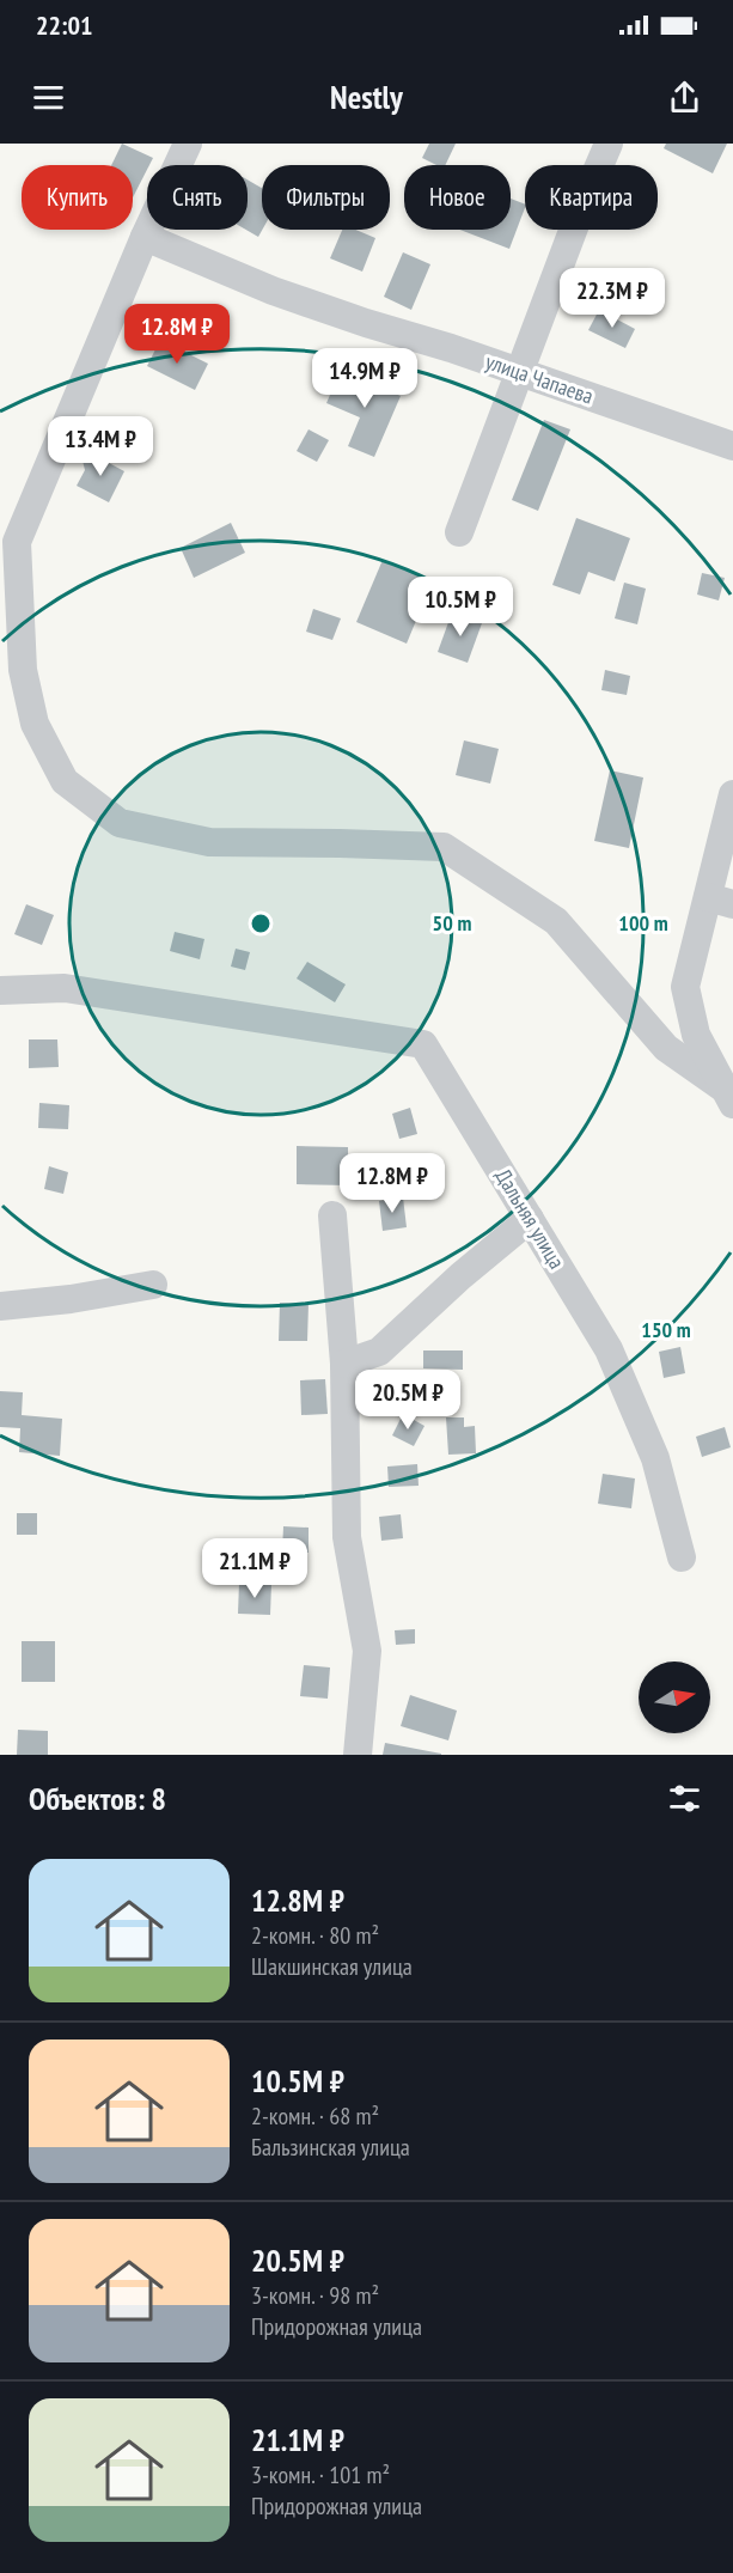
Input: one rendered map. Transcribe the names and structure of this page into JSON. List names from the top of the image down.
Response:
{
  "streets": {
    "street": ["улица Чапаева", "Дальняя улица"]
  },
  "north": "right",
  "page": {
    "status": "22:01",
    "header": "Nestly",
    "chip": [
      "Купить",
      "Снять",
      "Фильтры",
      "Новое",
      "Квартира"
    ],
    "price": [
      "22.3M ₽",
      "12.8M ₽",
      "14.9M ₽",
      "13.4M ₽",
      "10.5M ₽",
      "12.8M ₽",
      "20.5M ₽",
      "21.1M ₽"
    ],
    "heading": "Объектов: 8",
    "list": [
      {
        "name": "12.8M ₽",
        "note": "2-комн. · 80 m² · Шакшинская улица"
      },
      {
        "name": "10.5M ₽",
        "note": "2-комн. · 68 m² · Бальзинская улица"
      },
      {
        "name": "20.5M ₽",
        "note": "3-комн. · 98 m² · Придорожная улица"
      },
      {
        "name": "21.1M ₽",
        "note": "3-комн. · 101 m² · Придорожная улица"
      }
    ]
  },
  "rings": ["50 m", "100 m", "150 m"]
}
